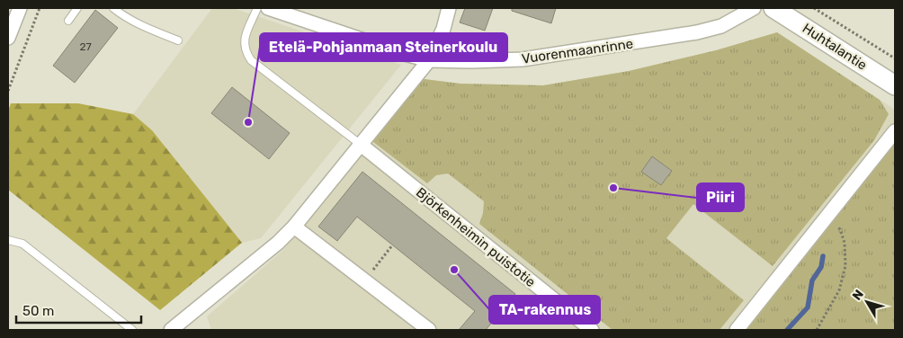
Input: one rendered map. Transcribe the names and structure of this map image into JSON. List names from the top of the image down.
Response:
{
  "streets": {
    "main road": ["Huhtalantie"],
    "street": ["Vuorenmaanrinne", "Björkenheimin puistotie"]
  },
  "places": ["Etelä-Pohjanmaan Steinerkoulu", "Piiri", "TA-rakennus"],
  "house_numbers": ["27"],
  "scale_bar": "50 m",
  "north": "top left"
}
